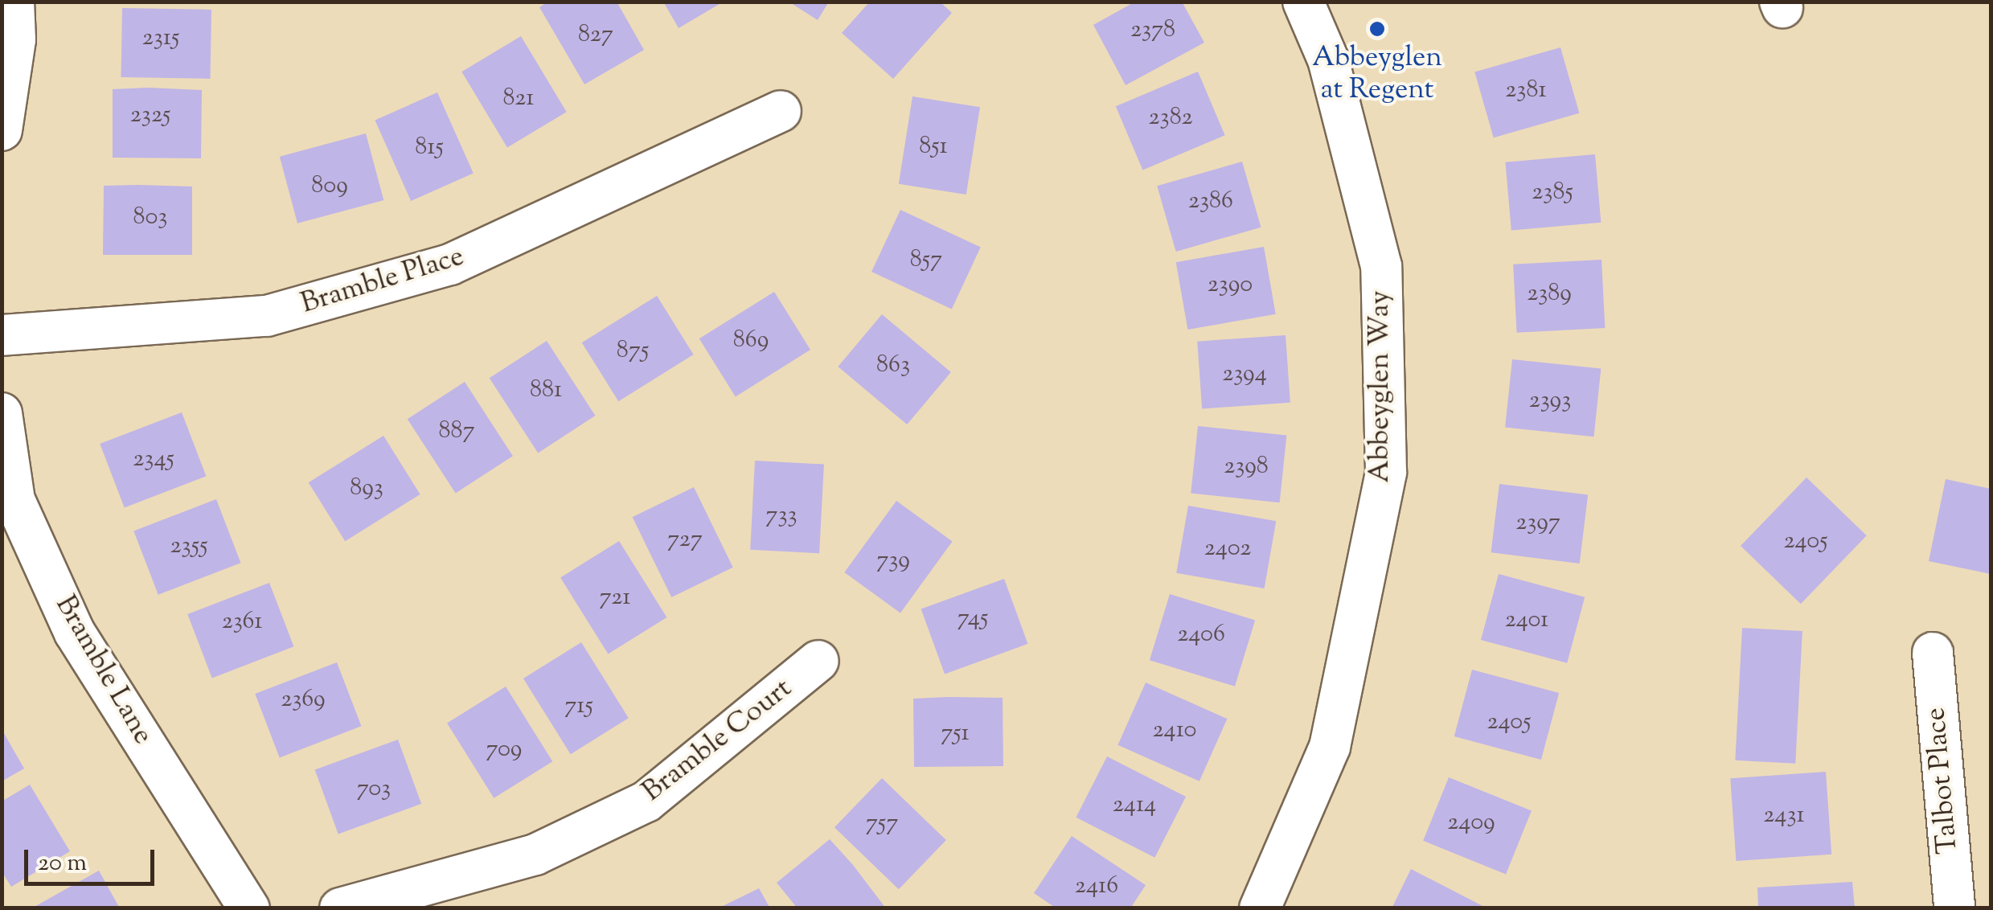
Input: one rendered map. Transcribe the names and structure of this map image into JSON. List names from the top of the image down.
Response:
{
  "streets": {
    "street": [
      "Bramble Place",
      "Abbeyglen Way",
      "Bramble Lane",
      "Bramble Court",
      "Talbot Place"
    ]
  },
  "places": ["Abbeyglen at Regent"],
  "house_numbers": [
    "2378",
    "827",
    "2315",
    "2381",
    "821",
    "2325",
    "2382",
    "851",
    "815",
    "809",
    "2385",
    "2386",
    "803",
    "857",
    "2390",
    "2389",
    "869",
    "875",
    "863",
    "2394",
    "881",
    "2393",
    "887",
    "2345",
    "2398",
    "893",
    "733",
    "2397",
    "727",
    "2405",
    "2355",
    "2402",
    "739",
    "721",
    "745",
    "2401",
    "2361",
    "2406",
    "2369",
    "715",
    "2405",
    "2410",
    "751",
    "709",
    "703",
    "2414",
    "2431",
    "2409",
    "757",
    "2416"
  ],
  "scale_bar": "20 m"
}
